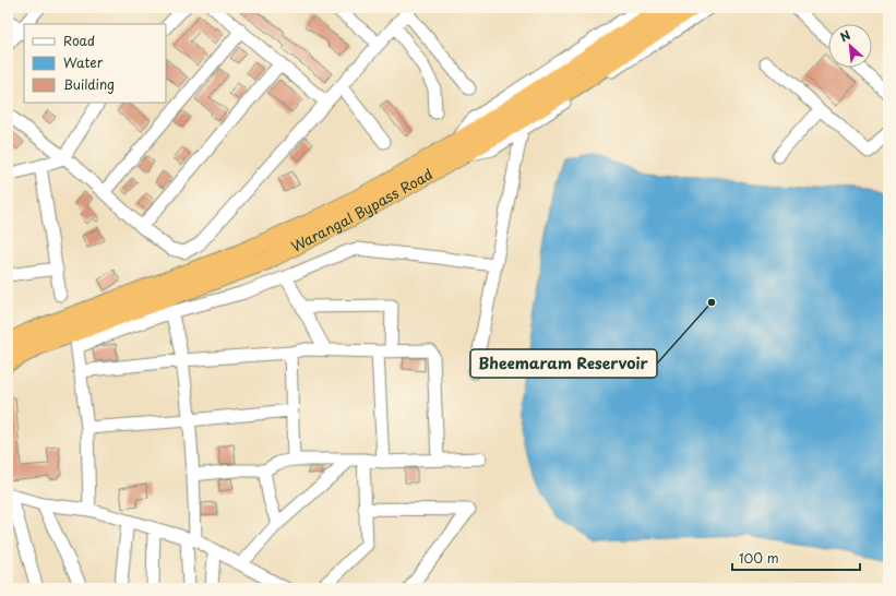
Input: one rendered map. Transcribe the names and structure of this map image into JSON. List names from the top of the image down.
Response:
{
  "streets": {
    "highway": ["Warangal Bypass Road"]
  },
  "places": ["Bheemaram Reservoir"],
  "legend": ["Road", "Water", "Building"],
  "scale_bar": "100 m",
  "north": "top left"
}
